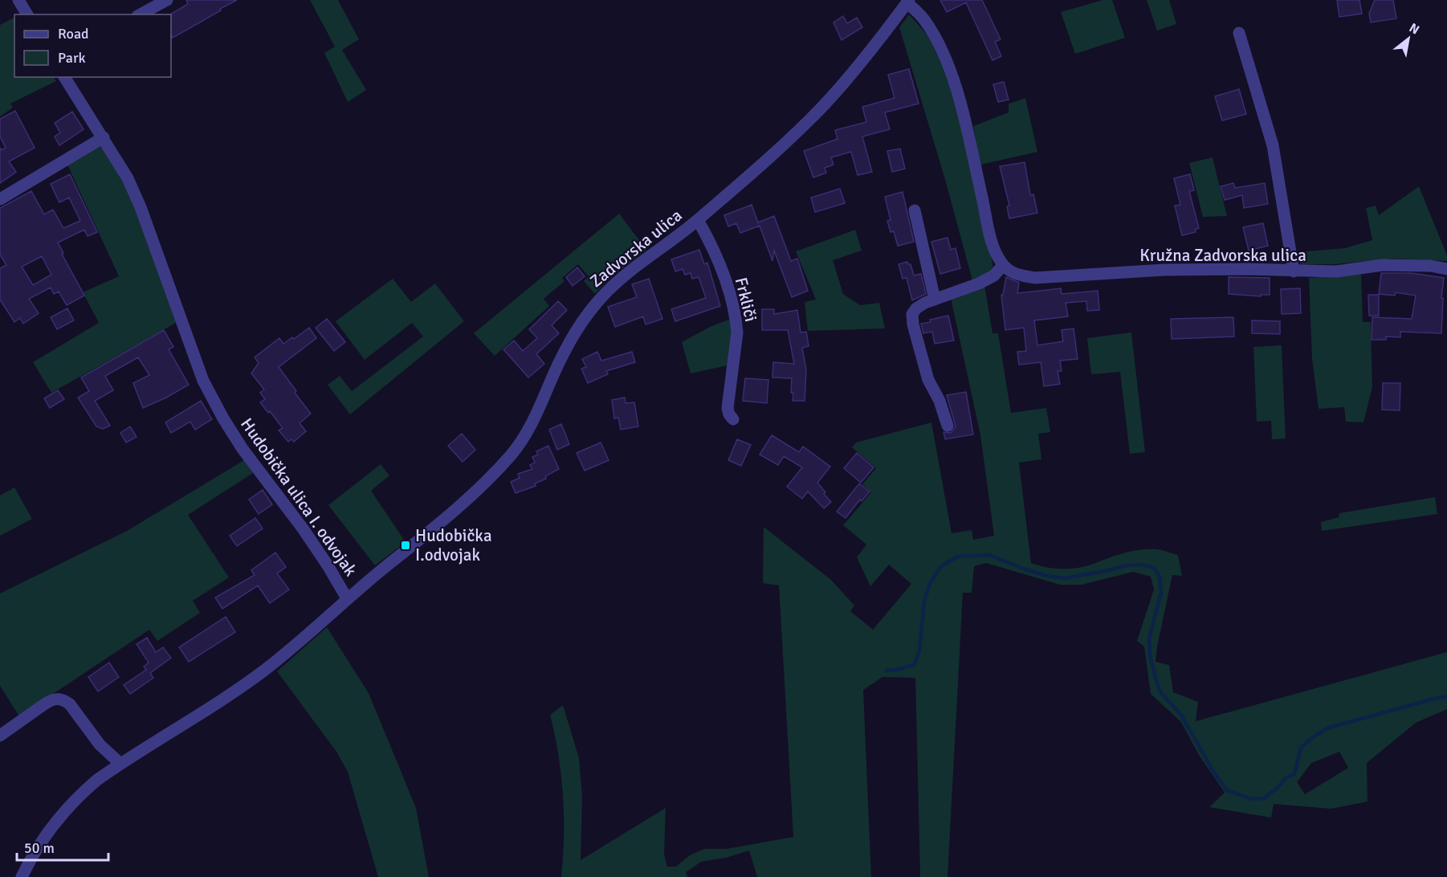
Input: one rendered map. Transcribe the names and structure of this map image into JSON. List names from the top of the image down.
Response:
{
  "streets": {
    "street": [
      "Zadvorska ulica",
      "Kružna Zadvorska ulica",
      "Frkliči",
      "Hudobička ulica I. odvojak"
    ]
  },
  "crossings": [
    ["Zadvorska ulica", "Frkliči"],
    ["Zadvorska ulica", "Hudobička ulica I. odvojak"]
  ],
  "places": {
    "transit": ["Hudobička I.odvojak"]
  },
  "legend": ["Road", "Park"],
  "scale_bar": "50 m",
  "north": "top right"
}
